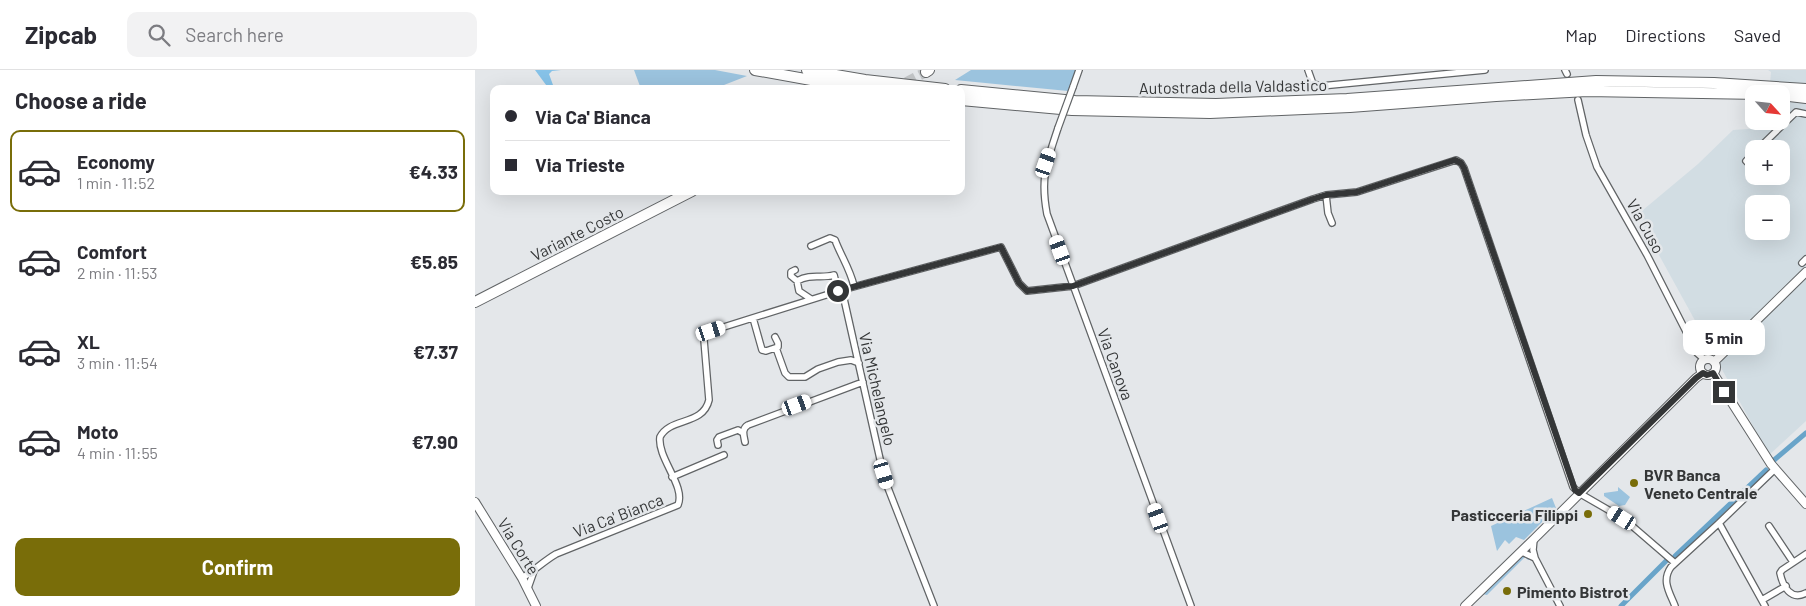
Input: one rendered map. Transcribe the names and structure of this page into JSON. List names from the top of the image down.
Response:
{
  "streets": {
    "highway": ["Autostrada della Valdastico", "Variante Costo"],
    "main road": ["Via Corte"],
    "street": [
      "Via Cuso",
      "Via Canova",
      "Via Michelangelo",
      "Via Ca' Bianca"
    ]
  },
  "crossings": [
    ["Via Canova", "Via Ca' Bianca"],
    ["Via Michelangelo", "Via Ca' Bianca"],
    ["Via Ca' Bianca", "Via Corte"]
  ],
  "places": ["BVR Banca Veneto Centrale", "Pasticceria Filippi", "Pimento Bistrot"],
  "north": "bottom right",
  "page": {
    "header": "Zipcab",
    "search": "Search here",
    "nav": ["Map", "Directions", "Saved"],
    "heading": "Choose a ride",
    "map_buttons": ["+", "−"],
    "banner": ["Via Ca' Bianca", "Via Trieste"],
    "list": [
      {
        "name": "Economy",
        "note": "1 min · 11:52",
        "value": "€4.33"
      },
      {
        "name": "Comfort",
        "note": "2 min · 11:53",
        "value": "€5.85"
      },
      {
        "name": "XL",
        "note": "3 min · 11:54",
        "value": "€7.37"
      },
      {
        "name": "Moto",
        "note": "4 min · 11:55",
        "value": "€7.90"
      }
    ],
    "bubble": "5 min",
    "buttons": "Confirm"
  }
}
